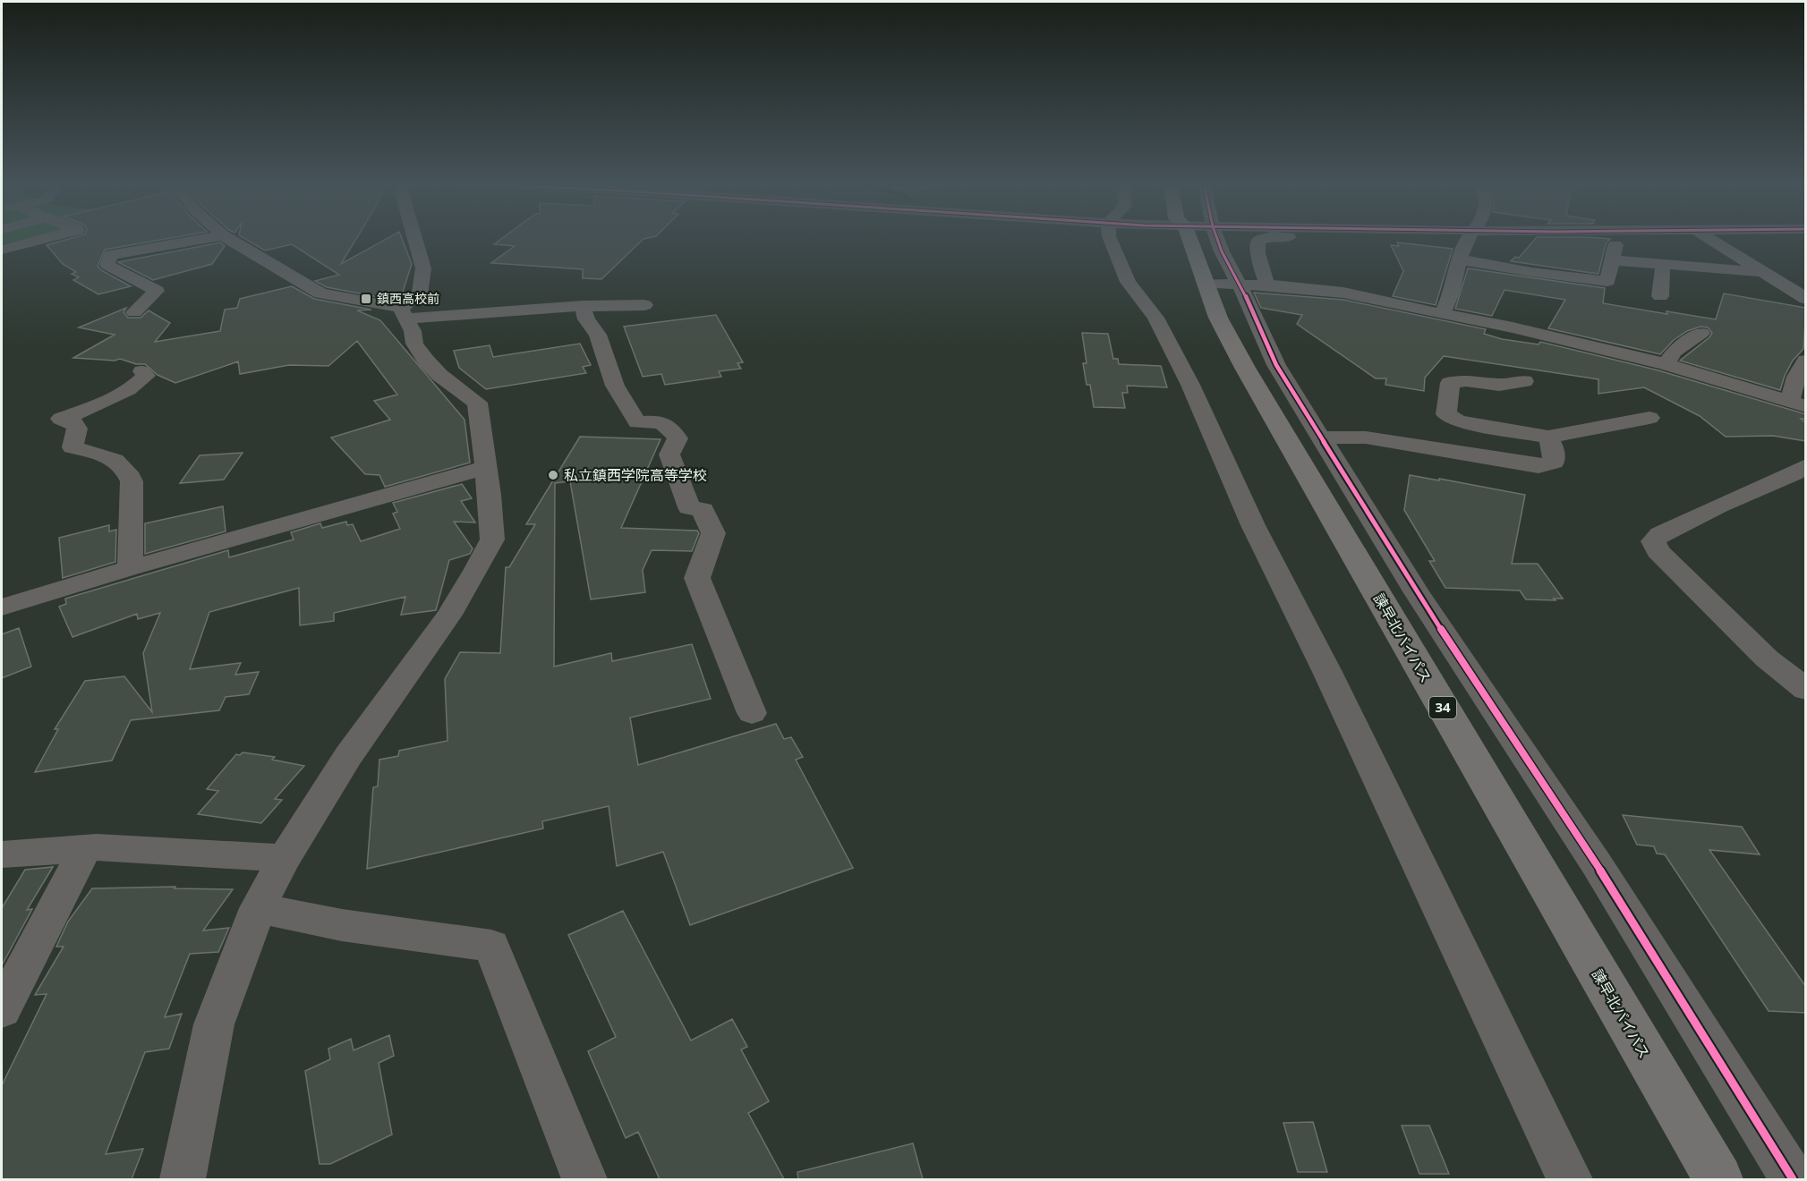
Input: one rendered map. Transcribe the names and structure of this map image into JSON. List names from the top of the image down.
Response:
{
  "streets": {
    "highway": ["諫早北バイパス", "34"]
  },
  "places": {
    "transit": ["鎮西高校前"],
    "other": ["私立鎮西学院高等学校"]
  }
}
